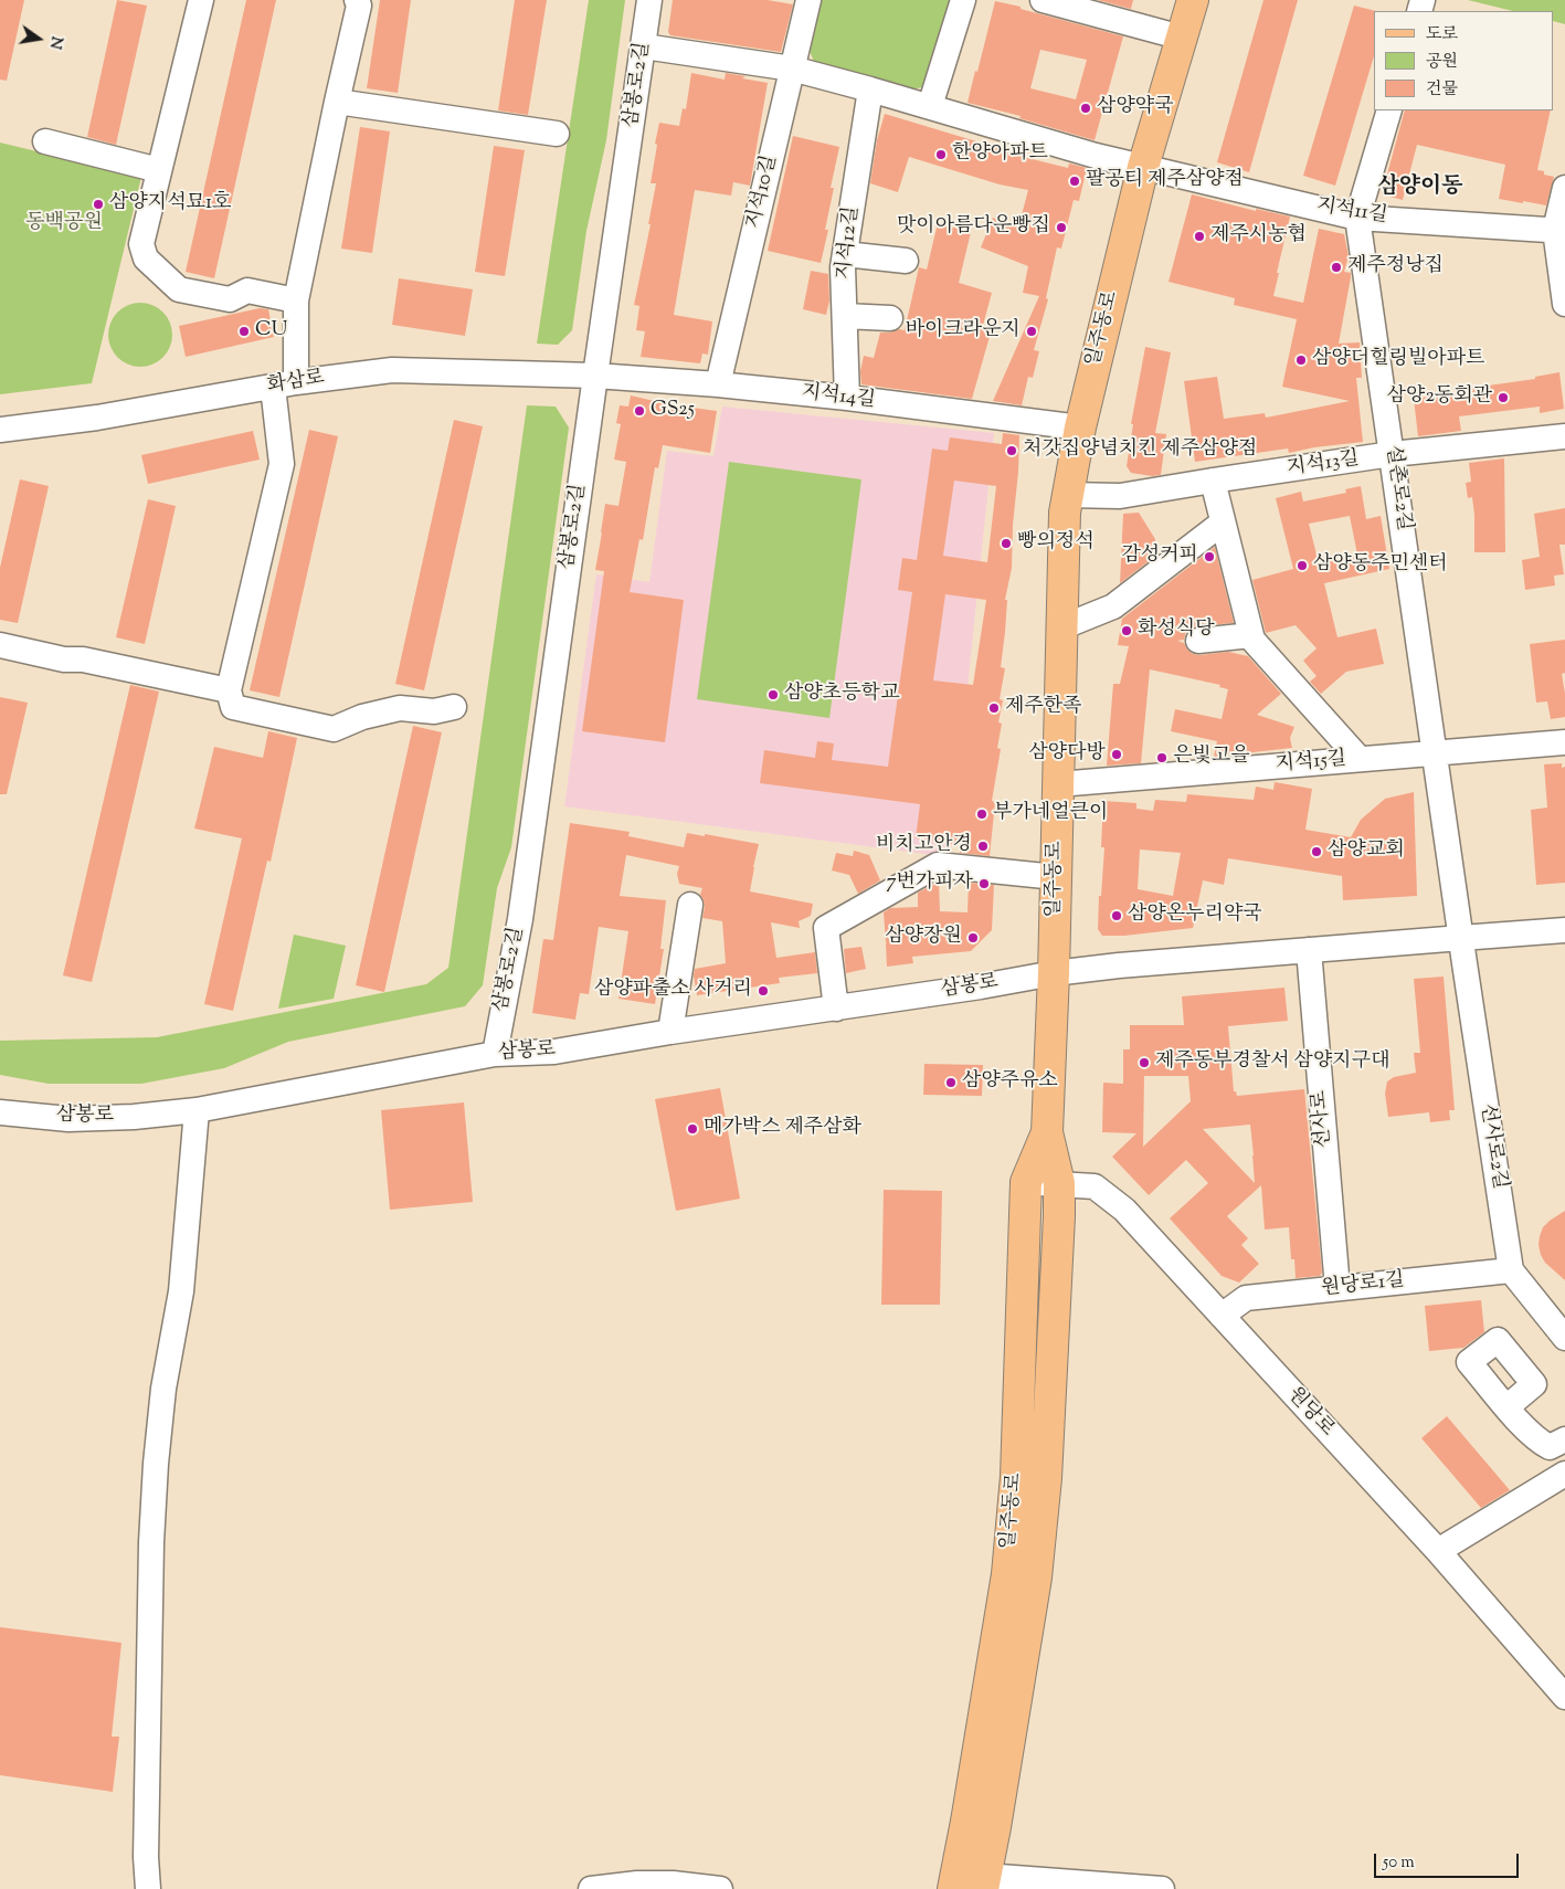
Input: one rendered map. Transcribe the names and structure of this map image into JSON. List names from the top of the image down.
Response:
{
  "streets": {
    "main road": ["일주동로"],
    "street": [
      "삼봉로2길",
      "지석10길",
      "지석11길",
      "지석12길",
      "화삼로",
      "지석14길",
      "지석13길",
      "설촌로2길",
      "지석15길",
      "삼봉로",
      "선사로",
      "선사로2길",
      "원당로1길",
      "원당로"
    ]
  },
  "crossings": [
    ["삼봉로2길", "화삼로"],
    ["삼봉로2길", "지석14길"],
    ["삼봉로2길", "삼봉로"],
    ["지석10길", "지석14길"],
    ["지석11길", "일주동로"],
    ["지석11길", "설촌로2길"],
    ["지석12길", "지석14길"],
    ["일주동로", "지석14길"],
    ["일주동로", "지석13길"],
    ["일주동로", "지석15길"],
    ["일주동로", "삼봉로"],
    ["일주동로", "원당로"],
    ["화삼로", "지석14길"],
    ["지석13길", "설촌로2길"],
    ["설촌로2길", "지석15길"],
    ["설촌로2길", "선사로2길"],
    ["선사로", "원당로1길"],
    ["선사로2길", "원당로1길"],
    ["원당로1길", "원당로"]
  ],
  "districts": ["삼양이동"],
  "parks": ["동백공원"],
  "places": [
    "삼양약국",
    "한양아파트",
    "팔공티 제주삼양점",
    "삼양지석묘1호",
    "맛이아름다운빵집",
    "제주시농협",
    "제주정낭집",
    "CU",
    "바이크라운지",
    "삼양더힐링빌아파트",
    "삼양2동회관",
    "GS25",
    "처갓집양념치킨 제주삼양점",
    "빵의정석",
    "감성커피",
    "삼양동주민센터",
    "화성식당",
    "삼양초등학교",
    "제주한족",
    "삼양다방",
    "은빛고을",
    "부가네얼큰이",
    "비치고안경",
    "삼양교회",
    "7번가피자",
    "삼양온누리약국",
    "삼양장원",
    "삼양파출소 사거리",
    "제주동부경찰서 삼양지구대",
    "삼양주유소",
    "메가박스 제주삼화"
  ],
  "legend": ["도로", "공원", "건물"],
  "scale_bar": "50 m",
  "north": "right"
}
